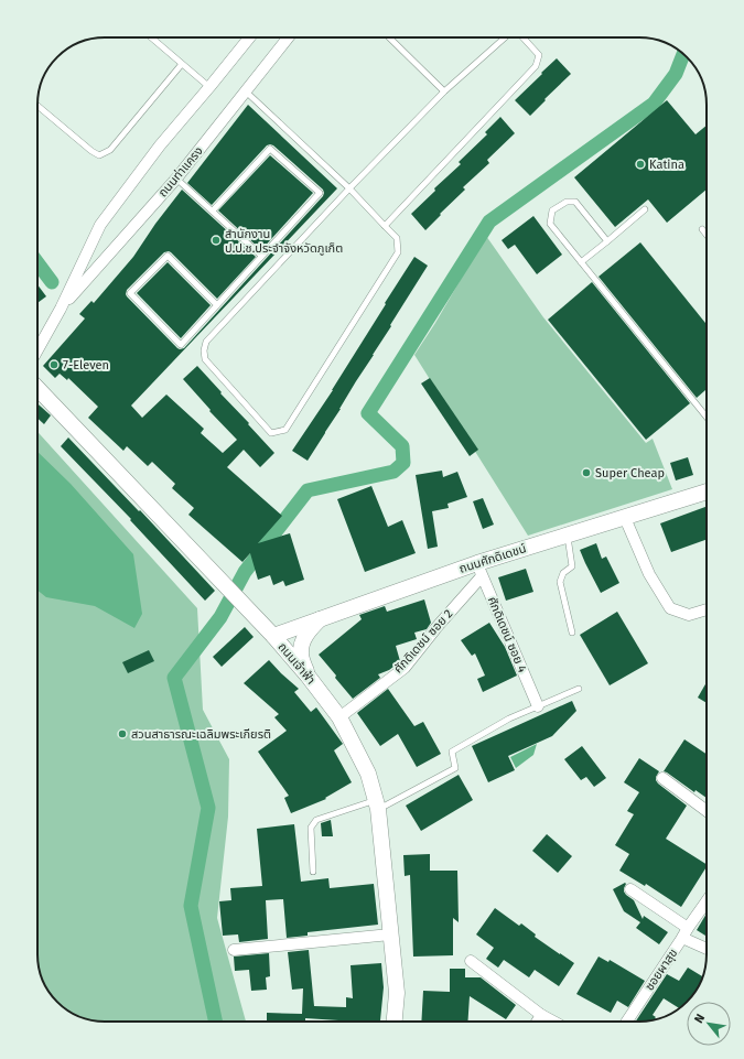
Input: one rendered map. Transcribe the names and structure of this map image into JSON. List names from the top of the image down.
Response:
{
  "streets": {
    "main road": ["ถนนศักดิเดชน์", "ถนนเจ้าฟ้า"],
    "street": [
      "ถนนท่าแครง",
      "ศักดิเดชน์ ซอย 4",
      "ศักดิเดชน์ ซอย 2",
      "ซอยผาสุข"
    ]
  },
  "crossings": [
    ["ถนนศักดิเดชน์", "ศักดิเดชน์ ซอย 4"],
    ["ถนนศักดิเดชน์", "ศักดิเดชน์ ซอย 2"],
    ["ถนนศักดิเดชน์", "ถนนเจ้าฟ้า"],
    ["ศักดิเดชน์ ซอย 4", "ศักดิเดชน์ ซอย 2"],
    ["ศักดิเดชน์ ซอย 2", "ถนนเจ้าฟ้า"]
  ],
  "places": [
    "Katina",
    "สำนักงาน ป.ป.ช.ประจำจังหวัดภูเก็ต",
    "7-Eleven",
    "Super Cheap",
    "สวนสาธารณะเฉลิมพระเกียรติ"
  ],
  "north": "top left"
}
